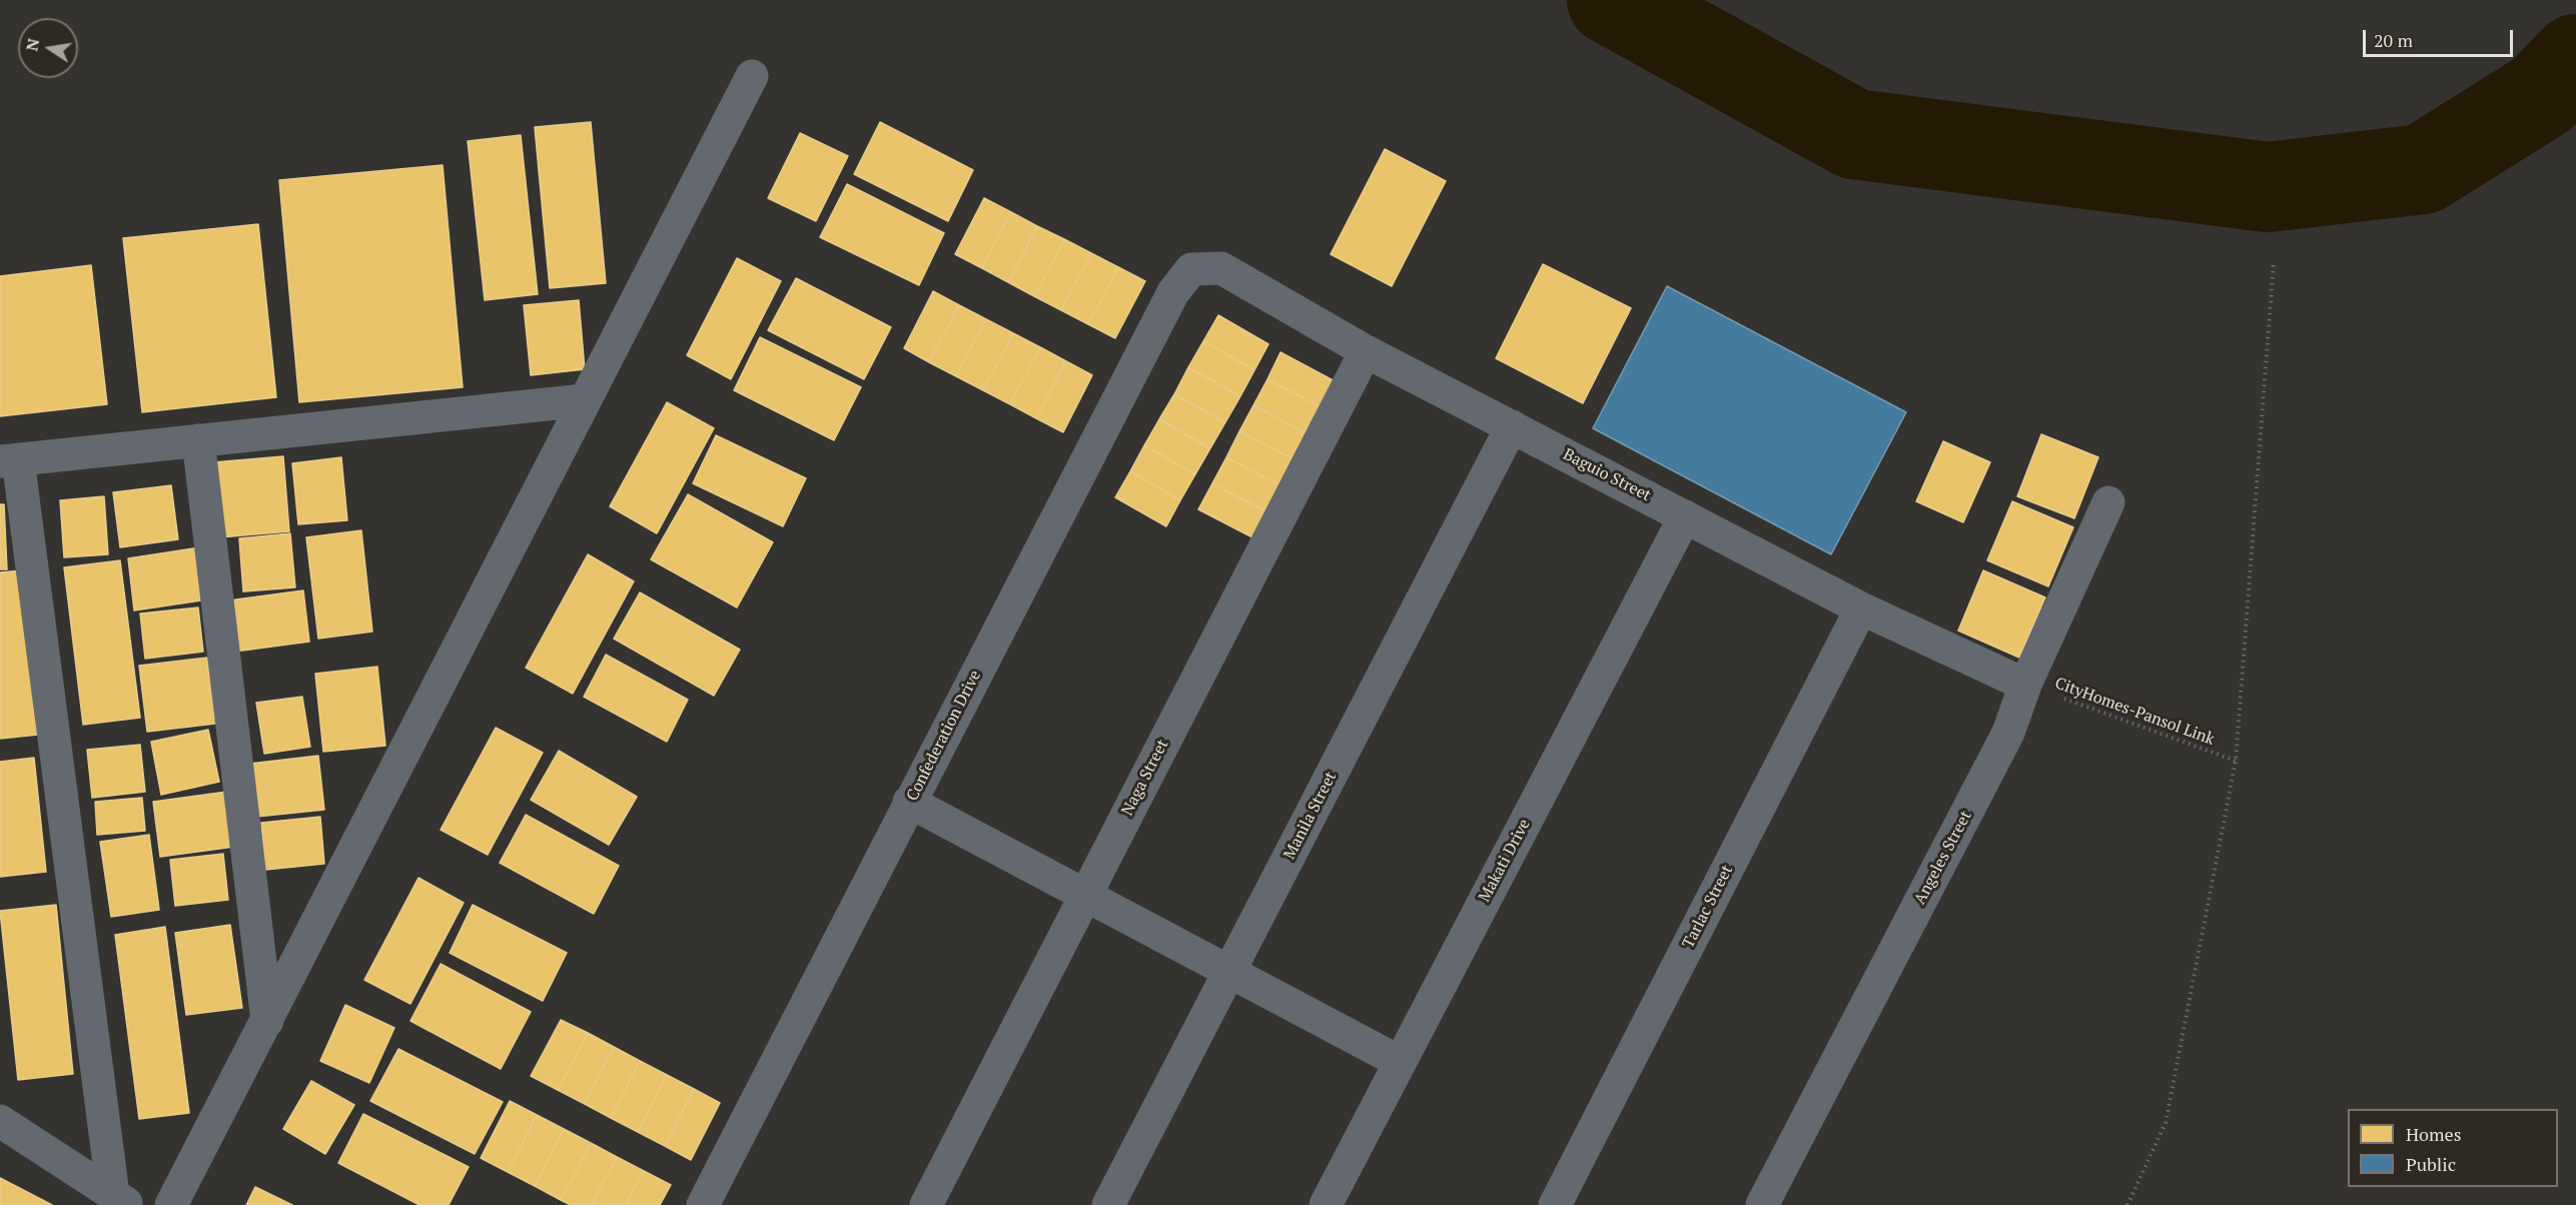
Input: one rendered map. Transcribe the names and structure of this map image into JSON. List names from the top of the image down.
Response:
{
  "streets": {
    "street": [
      "Baguio Street",
      "Confederation Drive",
      "Naga Street",
      "Manila Street",
      "Angeles Street",
      "Makati Drive",
      "Tarlac Street"
    ],
    "path": ["CityHomes-Pansol Link"]
  },
  "crossings": [
    ["Baguio Street", "CityHomes-Pansol Link"],
    ["Baguio Street", "Confederation Drive"],
    ["Baguio Street", "Naga Street"],
    ["Baguio Street", "Manila Street"],
    ["Baguio Street", "Angeles Street"],
    ["Baguio Street", "Makati Drive"],
    ["Baguio Street", "Tarlac Street"],
    ["CityHomes-Pansol Link", "Angeles Street"]
  ],
  "legend": ["Homes", "Public"],
  "scale_bar": "20 m",
  "north": "left"
}
